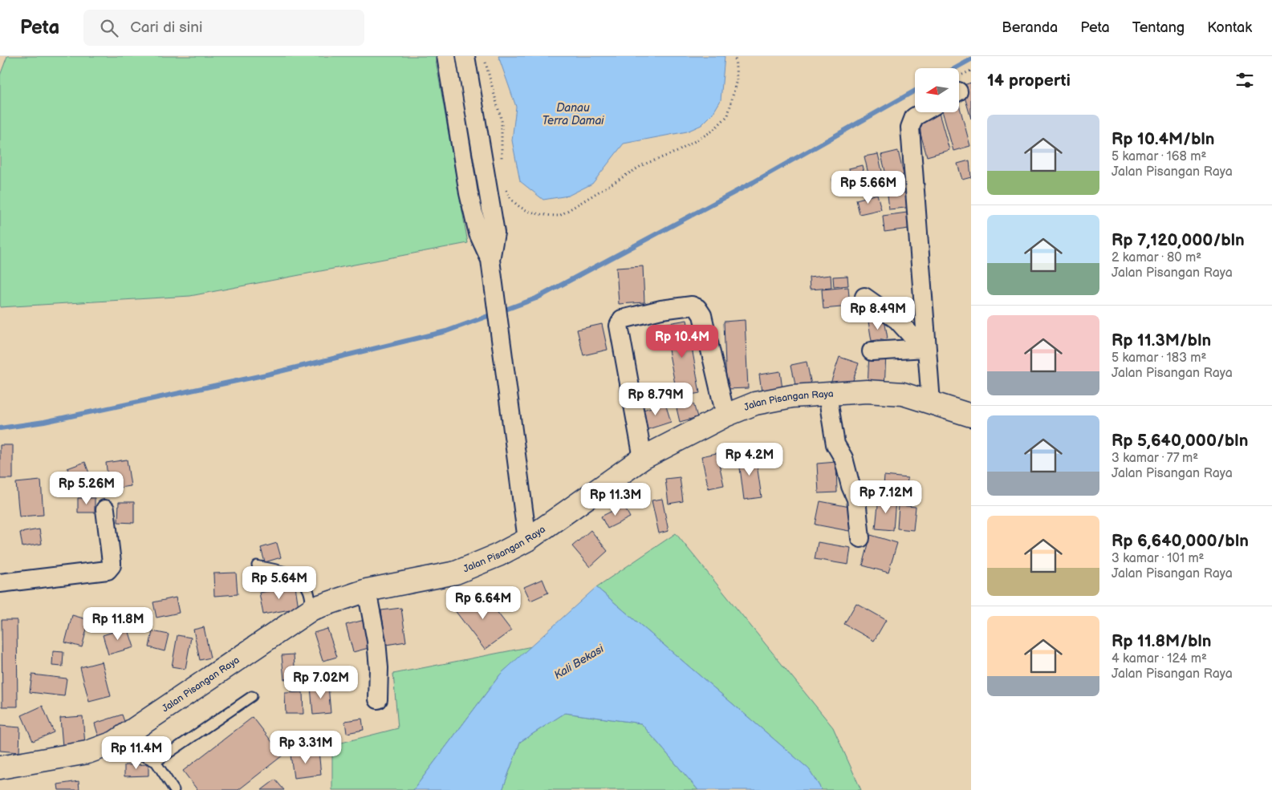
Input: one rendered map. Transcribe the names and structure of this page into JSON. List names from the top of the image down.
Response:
{
  "streets": {
    "street": ["Jalan Pisangan Raya"]
  },
  "water": ["Danau Terra Damai", "Kali Bekasi"],
  "north": "left",
  "page": {
    "header": "Peta",
    "search": "Cari di sini",
    "nav": [
      "Beranda",
      "Peta",
      "Tentang",
      "Kontak"
    ],
    "heading": "14 properti",
    "list": [
      {
        "name": "Rp 10.4M/bln",
        "note": "5 kamar · 168 m² · Jalan Pisangan Raya"
      },
      {
        "name": "Rp 7,120,000/bln",
        "note": "2 kamar · 80 m² · Jalan Pisangan Raya"
      },
      {
        "name": "Rp 11.3M/bln",
        "note": "5 kamar · 183 m² · Jalan Pisangan Raya"
      },
      {
        "name": "Rp 5,640,000/bln",
        "note": "3 kamar · 77 m² · Jalan Pisangan Raya"
      },
      {
        "name": "Rp 6,640,000/bln",
        "note": "3 kamar · 101 m² · Jalan Pisangan Raya"
      },
      {
        "name": "Rp 11.8M/bln",
        "note": "4 kamar · 124 m² · Jalan Pisangan Raya"
      }
    ],
    "price": [
      "Rp 5.66M",
      "Rp 8.49M",
      "Rp 10.4M",
      "Rp 8.79M",
      "Rp 4.2M",
      "Rp 5.26M",
      "Rp 7.12M",
      "Rp 11.3M",
      "Rp 5.64M",
      "Rp 6.64M",
      "Rp 11.8M",
      "Rp 7.02M",
      "Rp 3.31M",
      "Rp 11.4M"
    ]
  }
}
